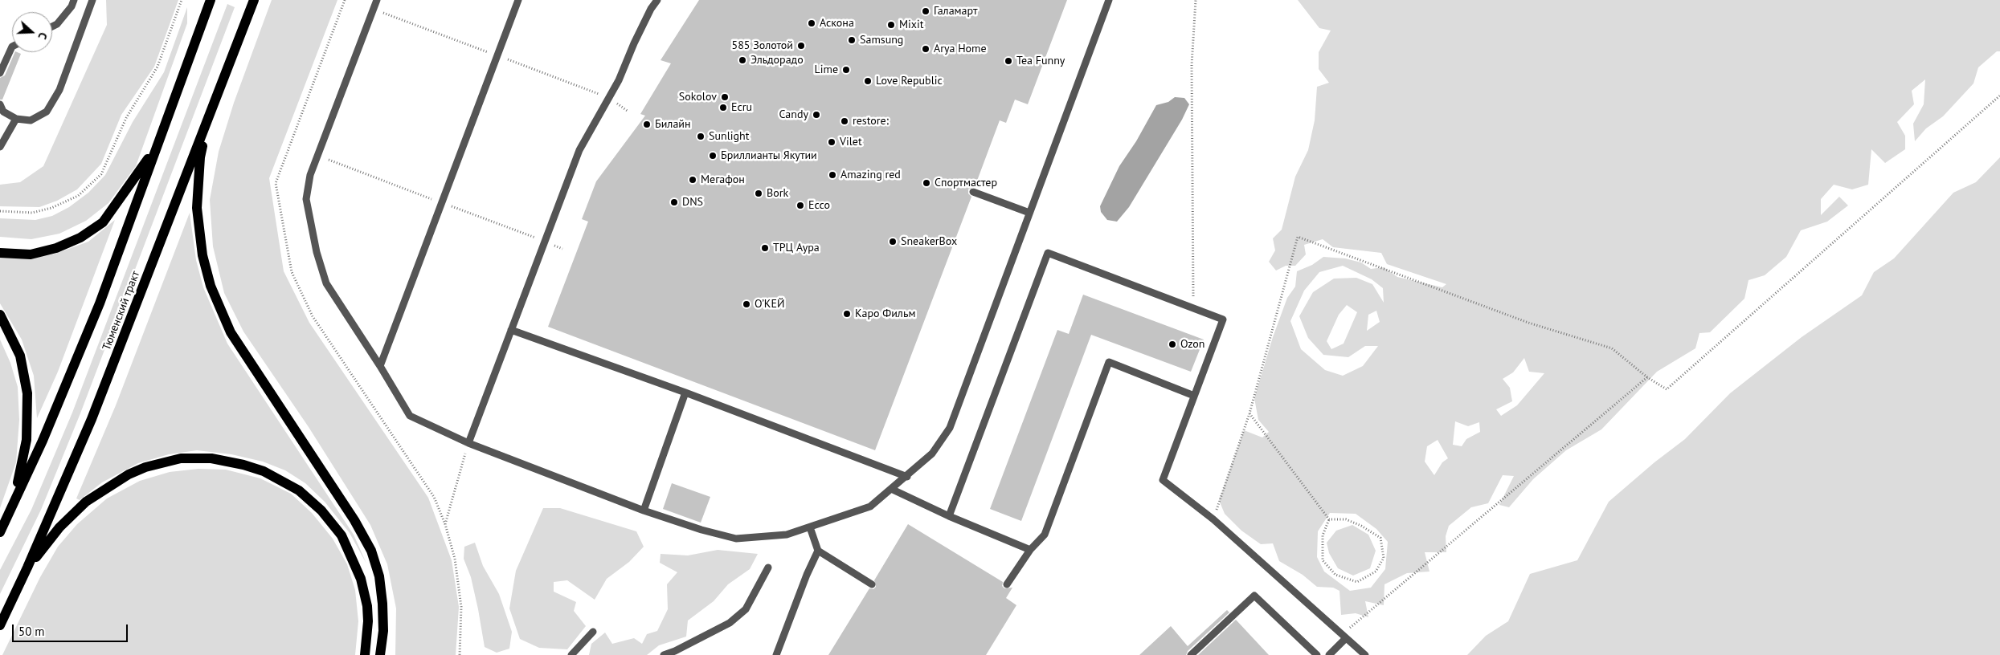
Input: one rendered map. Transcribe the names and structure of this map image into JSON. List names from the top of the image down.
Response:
{
  "streets": {
    "main road": ["Тюменский тракт"]
  },
  "places": [
    "Галамарт",
    "Аскона",
    "Mixit",
    "Samsung",
    "585 Золотой",
    "Arya Home",
    "Эльдорадо",
    "Tea Funny",
    "Lime",
    "Love Republic",
    "Sokolov",
    "Ecru",
    "Candy",
    "restore:",
    "Билайн",
    "Sunlight",
    "Vilet",
    "Бриллианты Якутии",
    "Amazing red",
    "Мегафон",
    "Спортмастер",
    "Bork",
    "DNS",
    "Ecco",
    "SneakerBox",
    "ТРЦ Аура",
    "О’КЕЙ",
    "Каро Фильм",
    "Ozon"
  ],
  "scale_bar": "50 m",
  "north": "right"
}
